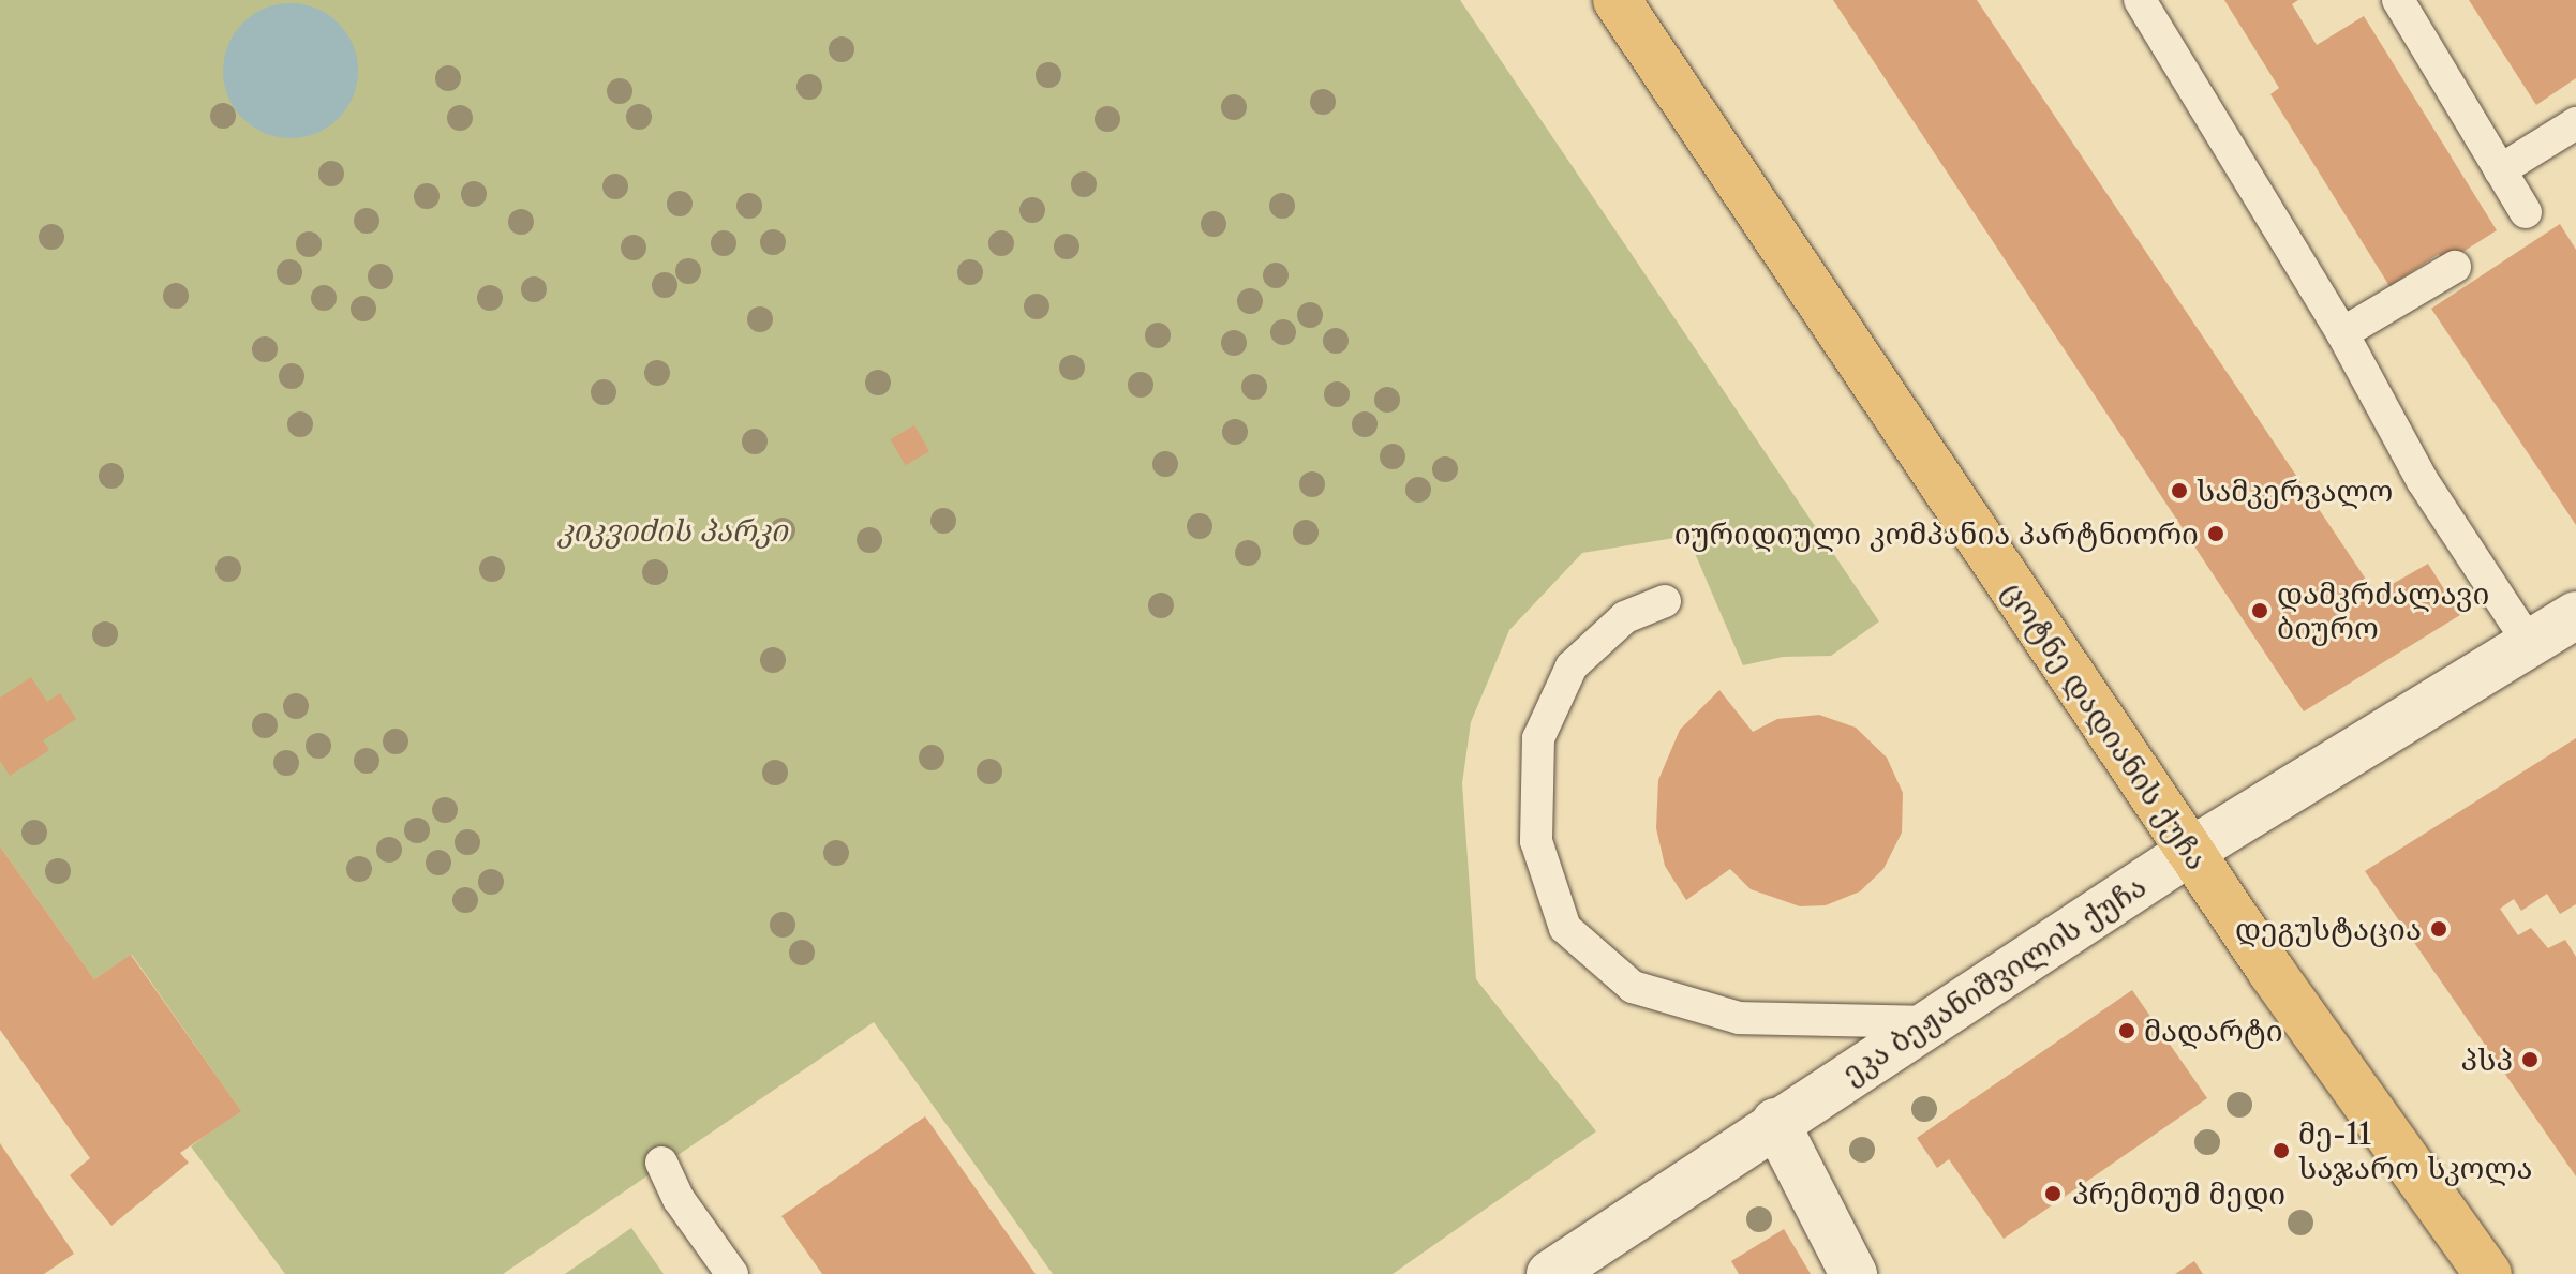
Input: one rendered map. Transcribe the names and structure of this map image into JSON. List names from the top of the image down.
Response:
{
  "streets": {
    "main road": ["ცოტნე დადიანის ქუჩა"],
    "street": ["ეკა ბეჟანიშვილის ქუჩა"]
  },
  "crossings": [
    ["ცოტნე დადიანის ქუჩა", "ეკა ბეჟანიშვილის ქუჩა"]
  ],
  "parks": ["კიკვიძის პარკი"],
  "places": [
    "სამკერვალო",
    "იურიდიული კომპანია პარტნიორი",
    "დამკრძალავი ბიურო",
    "დეგუსტაცია",
    "მადარტი",
    "პსპ",
    "მე-11 საჯარო სკოლა",
    "პრემიუმ მედი"
  ]
}
